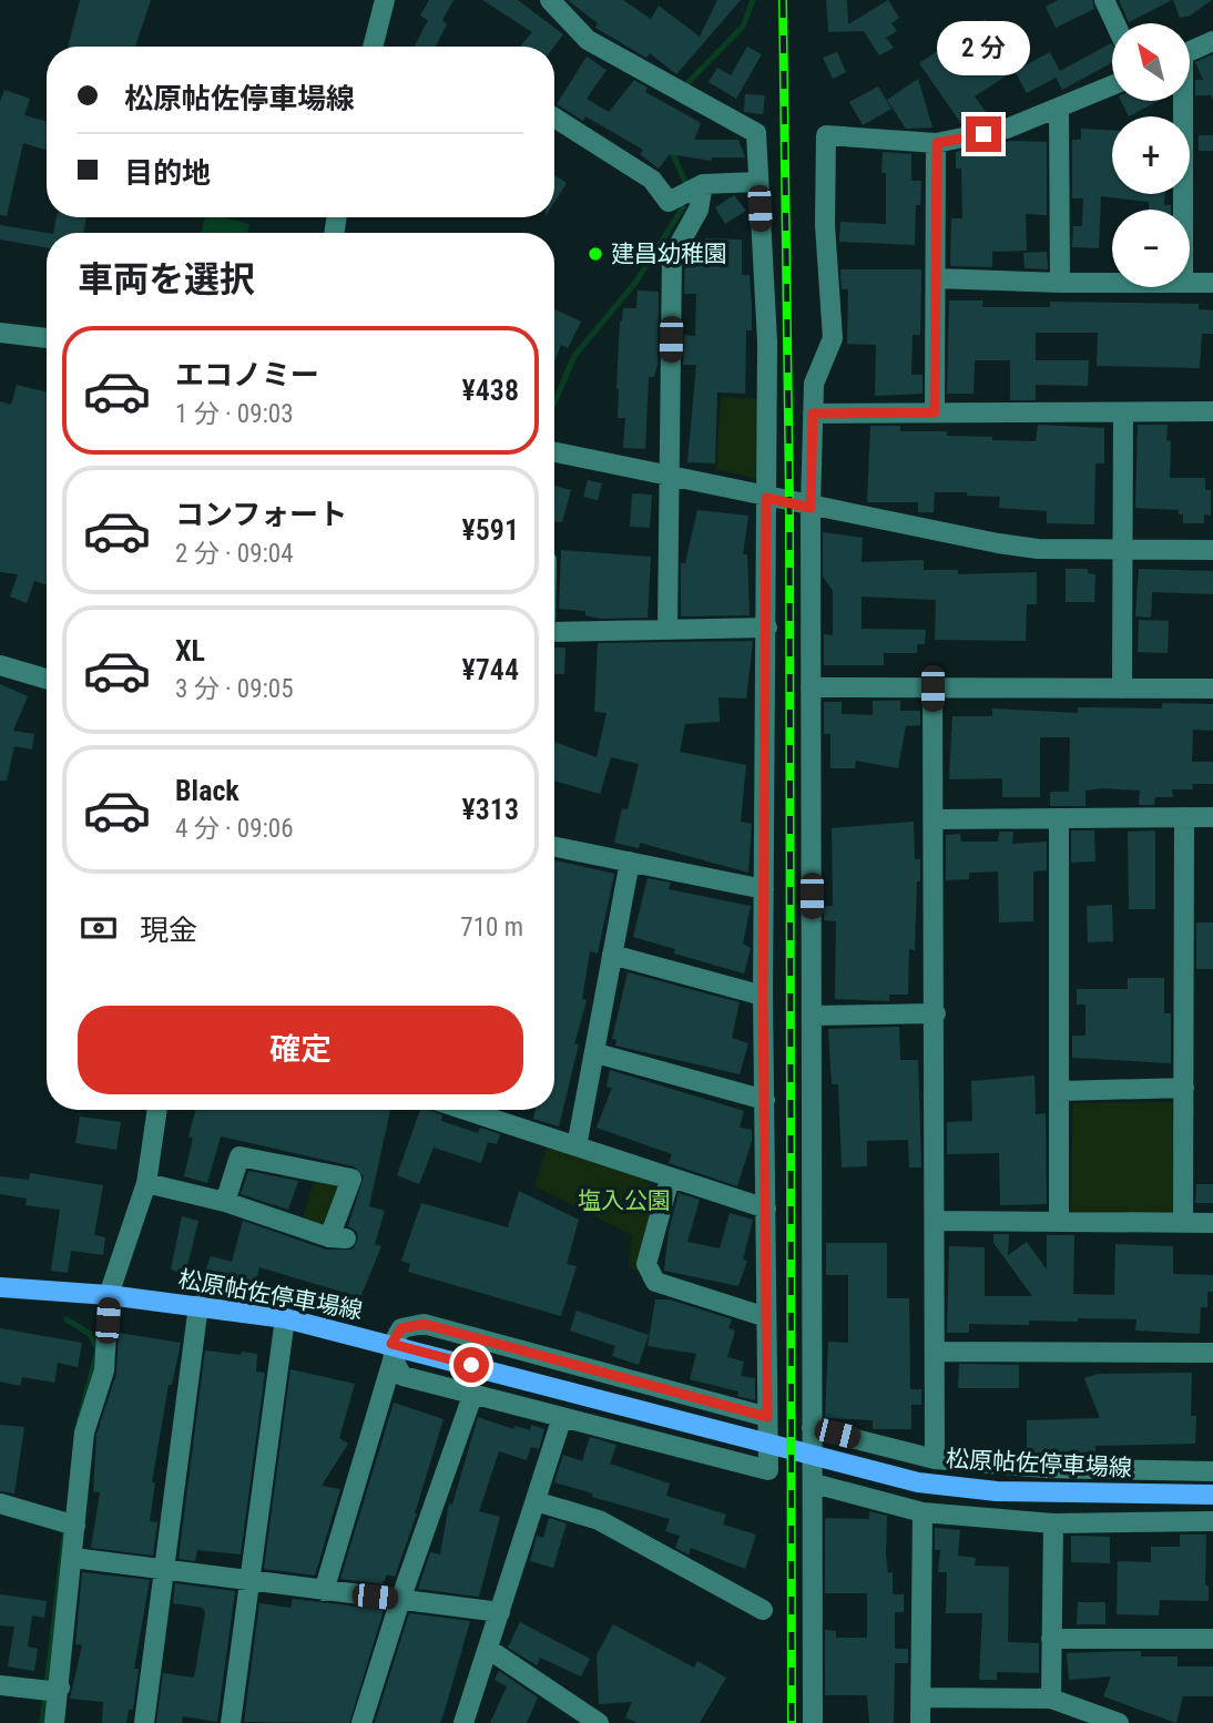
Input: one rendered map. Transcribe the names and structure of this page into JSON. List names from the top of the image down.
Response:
{
  "streets": {
    "main road": ["松原帖佐停車場線"]
  },
  "parks": ["塩入公園"],
  "places": ["建昌幼稚園"],
  "north": "top left",
  "page": {
    "bubble": "2 分",
    "map_buttons": ["+", "−"],
    "banner": ["松原帖佐停車場線", "目的地"],
    "heading": "車両を選択",
    "list": [
      {
        "name": "エコノミー",
        "note": "1 分 · 09:03",
        "value": "¥438"
      },
      {
        "name": "コンフォート",
        "note": "2 分 · 09:04",
        "value": "¥591"
      },
      {
        "name": "XL",
        "note": "3 分 · 09:05",
        "value": "¥744"
      },
      {
        "name": "Black",
        "note": "4 分 · 09:06",
        "value": "¥313"
      }
    ],
    "pay": ["現金", "710 m"],
    "buttons": "確定"
  }
}
